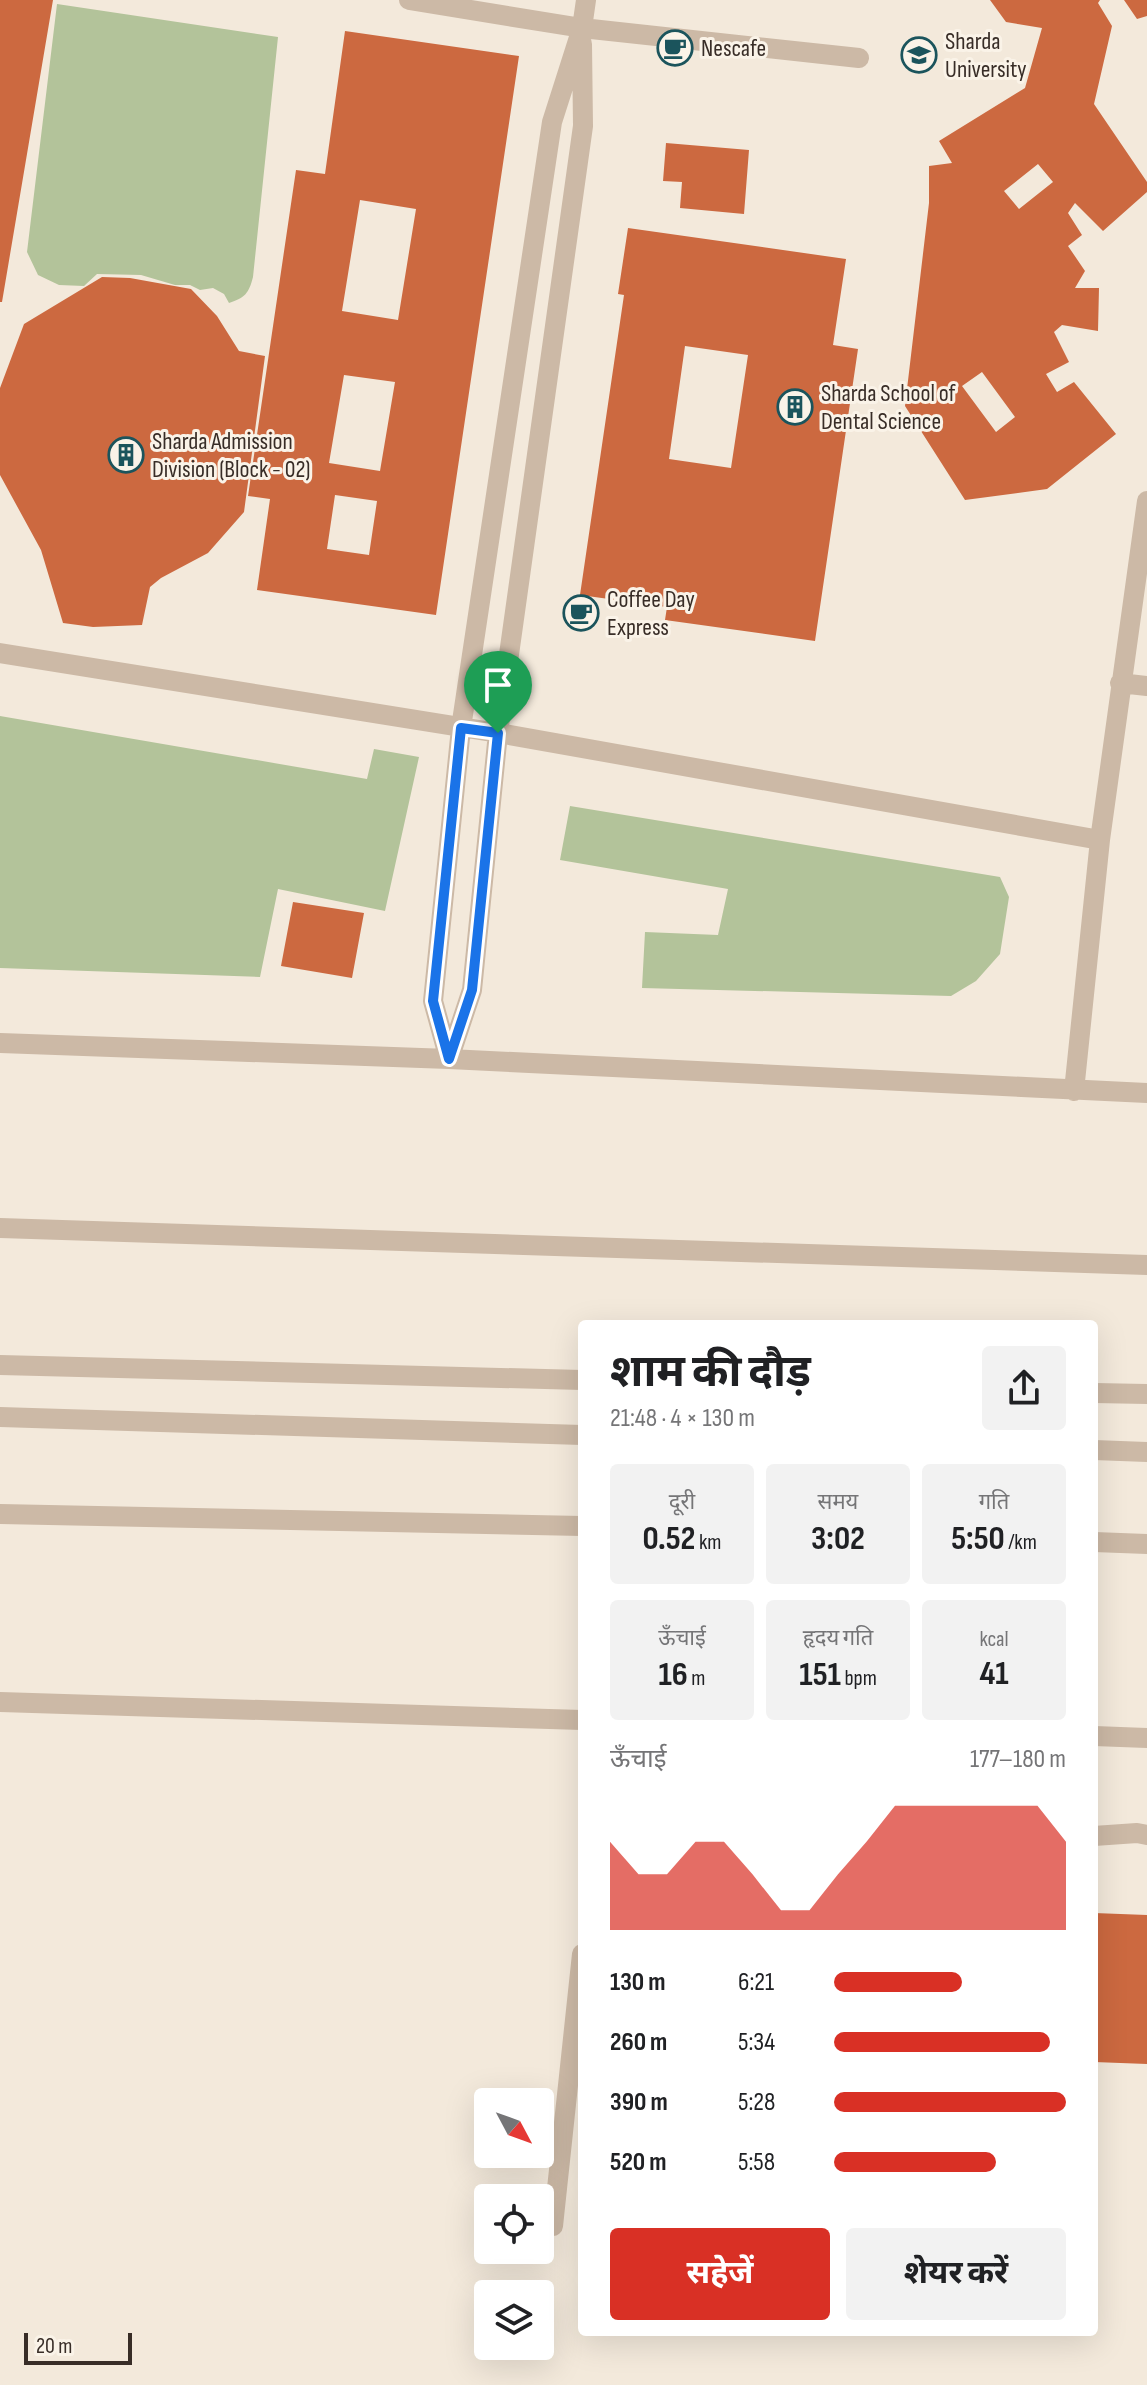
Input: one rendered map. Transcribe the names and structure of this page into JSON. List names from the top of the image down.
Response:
{
  "places": {
    "cafe": ["Nescafe", "Coffee Day Express"],
    "school or university": ["Sharda University"],
    "building": ["Sharda School of Dental Science", "Sharda Admission Division (Block - 02)"]
  },
  "scale_bar": "20 m",
  "north": "bottom right",
  "page": {
    "heading": ["शाम की दौड़", "21:48 · 4 × 130 m"],
    "stats": [
      ["दूरी", "0.52 km"],
      ["समय", "3:02"],
      ["गति", "5:50 /km"],
      ["ऊँचाई", "16 m"],
      ["हृदय गति", "151 bpm"],
      ["kcal", "41"]
    ],
    "chart": ["ऊँचाई", "177–180 m"],
    "list": [
      {
        "name": "130 m",
        "note": "6:21"
      },
      {
        "name": "260 m",
        "note": "5:34"
      },
      {
        "name": "390 m",
        "note": "5:28"
      },
      {
        "name": "520 m",
        "note": "5:58"
      }
    ],
    "buttons": ["सहेजें", "शेयर करें"],
    "scale": "20 m"
  }
}
